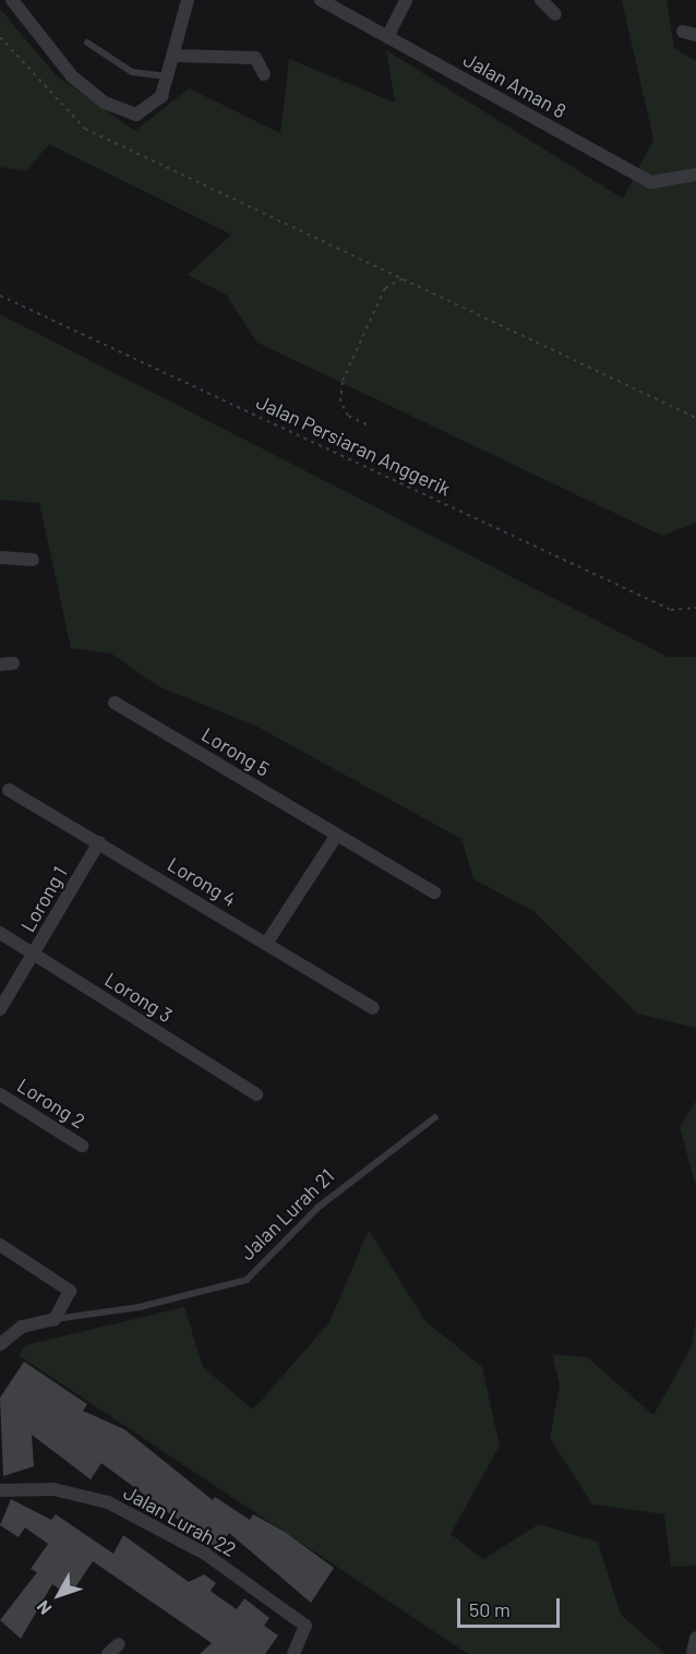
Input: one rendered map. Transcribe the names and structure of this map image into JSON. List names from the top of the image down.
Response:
{
  "streets": {
    "street": [
      "Jalan Aman 8",
      "Lorong 5",
      "Lorong 4",
      "Lorong 1",
      "Lorong 3",
      "Lorong 2",
      "Jalan Lurah 21",
      "Jalan Lurah 22"
    ],
    "path": ["Jalan Persiaran Anggerik"]
  },
  "crossings": [
    ["Lorong 4", "Lorong 1"],
    ["Lorong 1", "Lorong 3"]
  ],
  "scale_bar": "50 m",
  "north": "bottom left"
}
